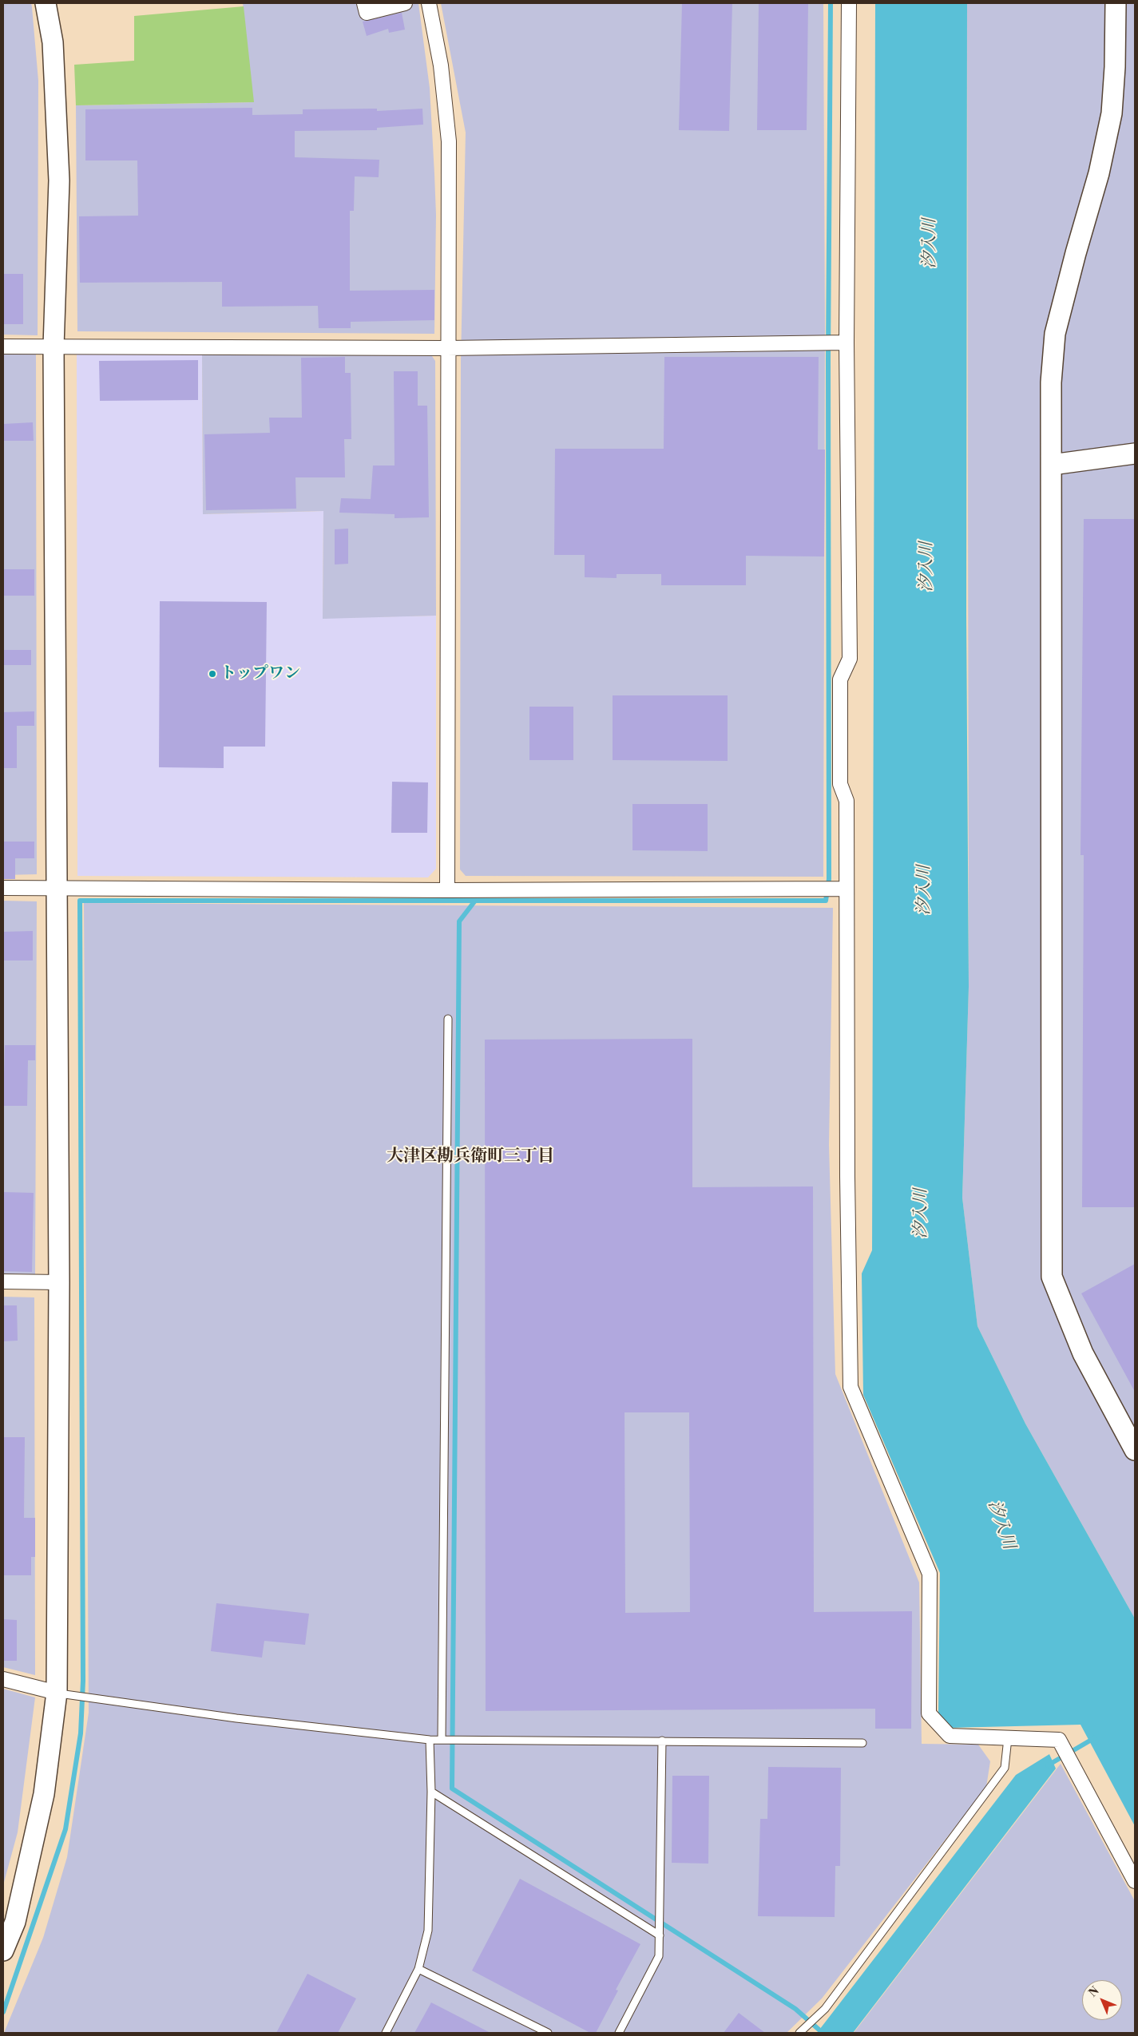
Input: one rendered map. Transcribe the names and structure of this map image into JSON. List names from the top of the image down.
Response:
{
  "districts": ["大津区勘兵衛町三丁目"],
  "water": ["汐入川"],
  "places": ["トップワン"],
  "north": "top left"
}
